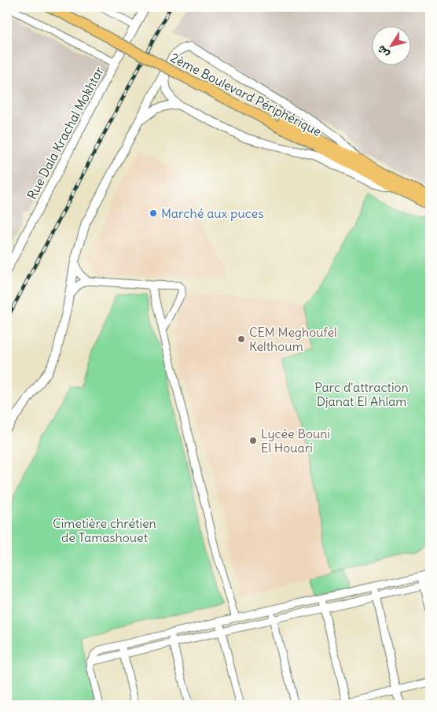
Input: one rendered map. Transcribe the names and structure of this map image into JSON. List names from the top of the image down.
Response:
{
  "streets": {
    "main road": ["2ème Boulevard Périphérique"],
    "street": ["Rue Dala Krachal Mokhtar"]
  },
  "parks": ["Parc d'attraction Djanat El Ahlam", "Cimetière chrétien de Tamashouet"],
  "places": ["Marché aux puces", "CEM Meghoufel Kelthoum", "Lycée Bouni El Houari"],
  "north": "bottom left"
}
